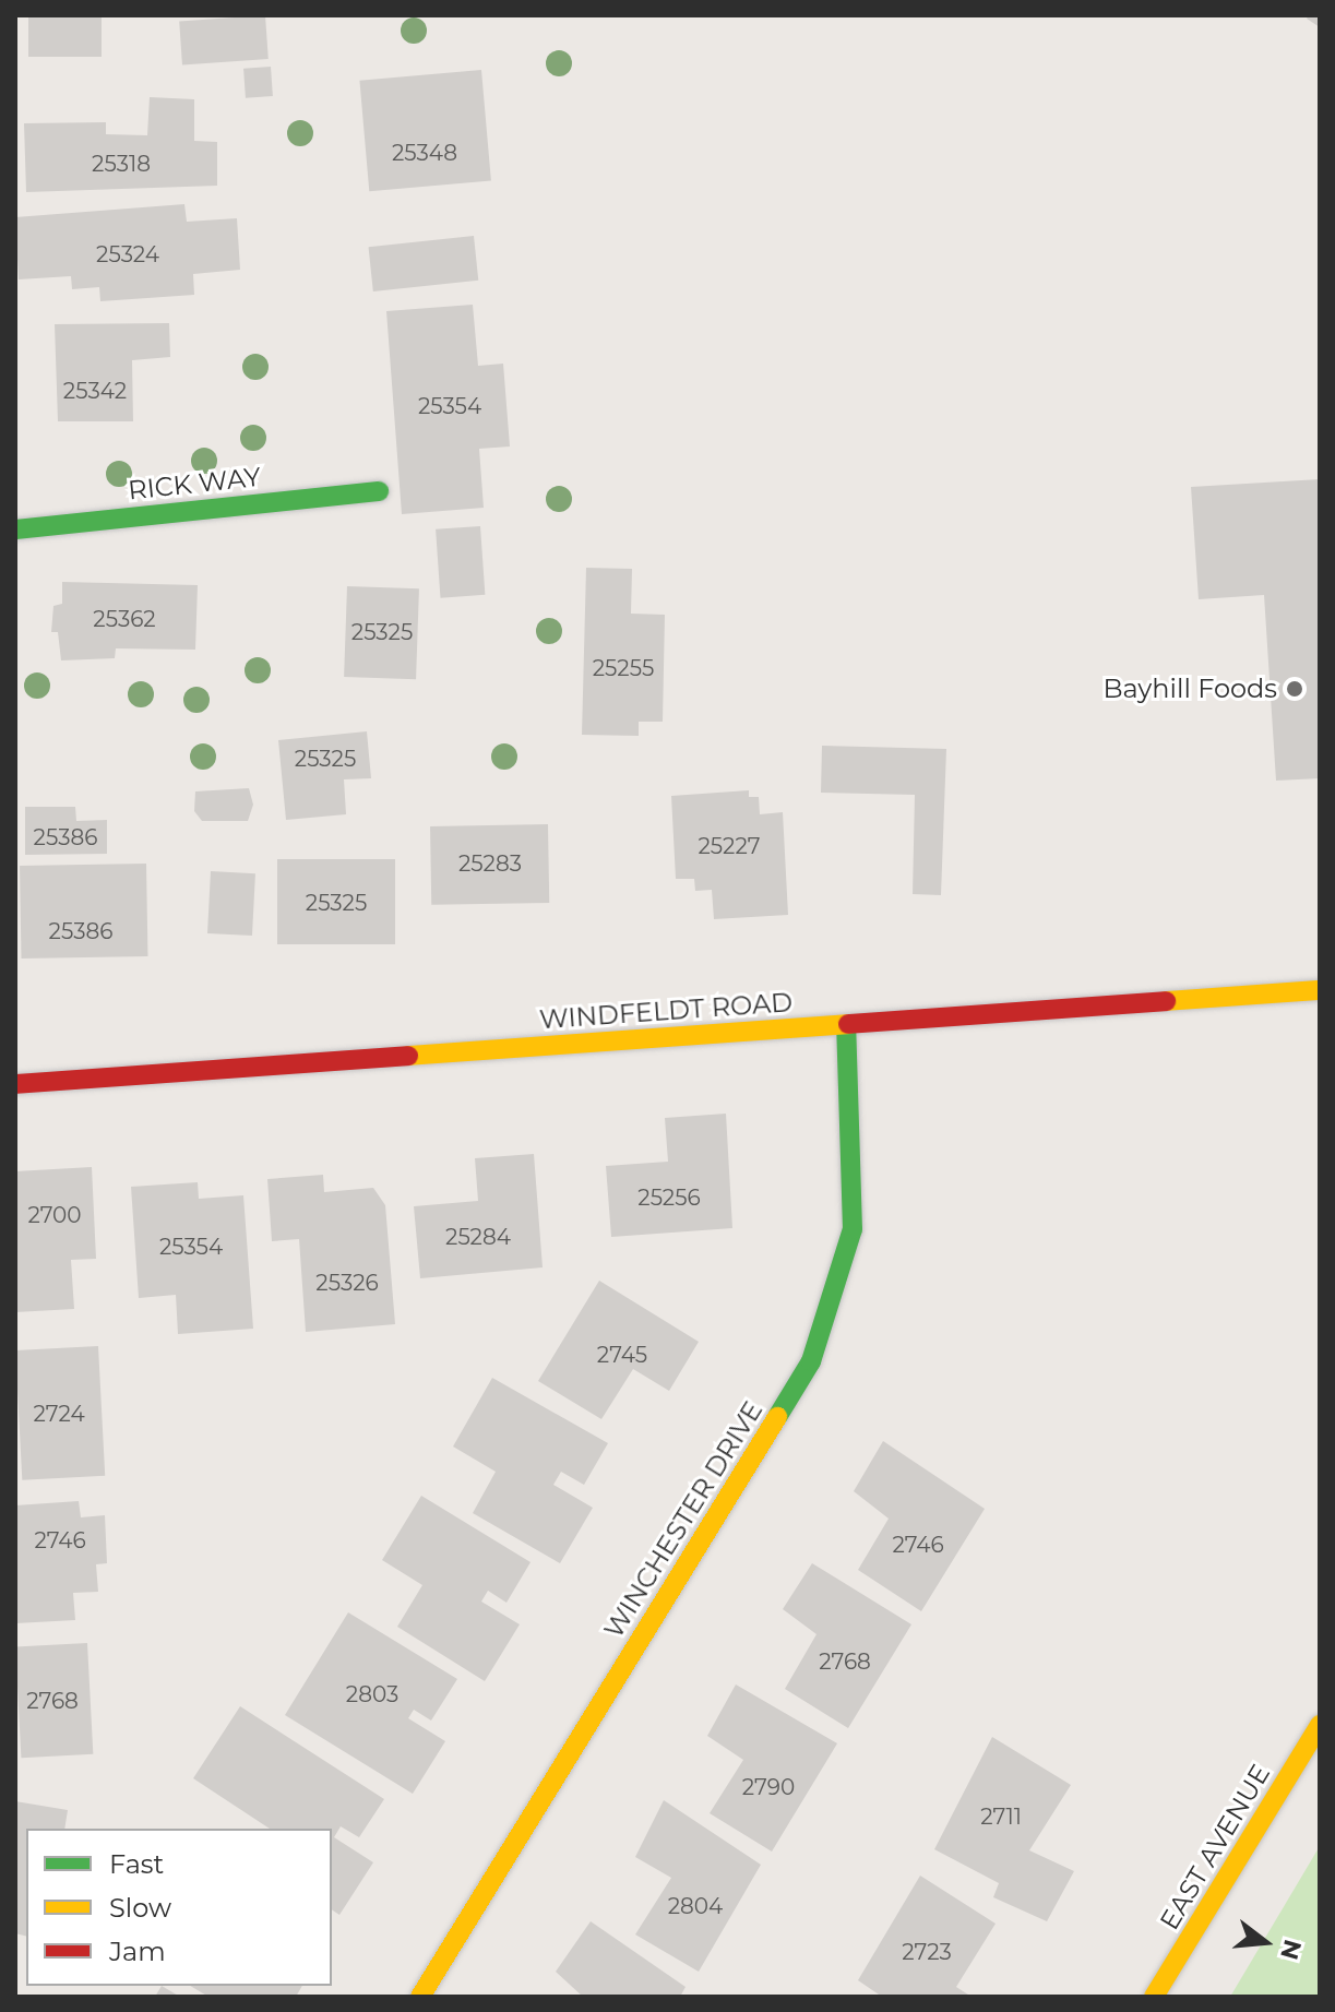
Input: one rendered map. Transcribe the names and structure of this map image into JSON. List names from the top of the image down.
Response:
{
  "streets": {
    "street": [
      "RICK WAY",
      "WINDFELDT ROAD",
      "WINCHESTER DRIVE",
      "EAST AVENUE"
    ]
  },
  "crossings": [
    ["WINDFELDT ROAD", "WINCHESTER DRIVE"]
  ],
  "places": ["Bayhill Foods"],
  "house_numbers": [
    "25348",
    "25318",
    "25324",
    "25342",
    "25354",
    "25362",
    "25325",
    "25255",
    "25325",
    "25386",
    "25227",
    "25283",
    "25325",
    "25386",
    "25256",
    "2700",
    "25284",
    "25354",
    "25326",
    "2745",
    "2724",
    "2746",
    "2746",
    "2768",
    "2803",
    "2768",
    "2790",
    "2711",
    "2804",
    "2723"
  ],
  "legend": ["Fast", "Slow", "Jam"],
  "north": "right"
}
